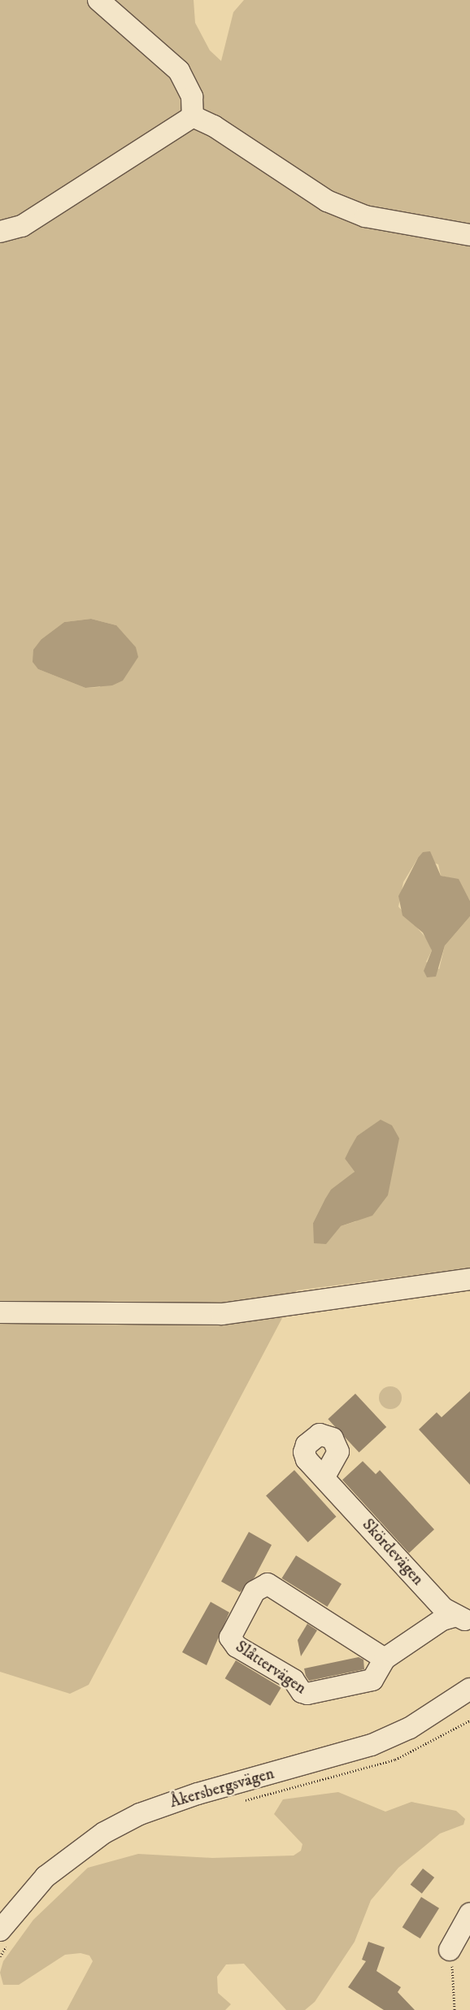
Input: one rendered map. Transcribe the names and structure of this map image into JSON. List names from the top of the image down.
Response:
{
  "streets": {
    "street": ["Skördevägen", "Slåttervägen", "Åkersbergsvägen"]
  },
  "crossings": [
    ["Skördevägen", "Slåttervägen"]
  ]
}
